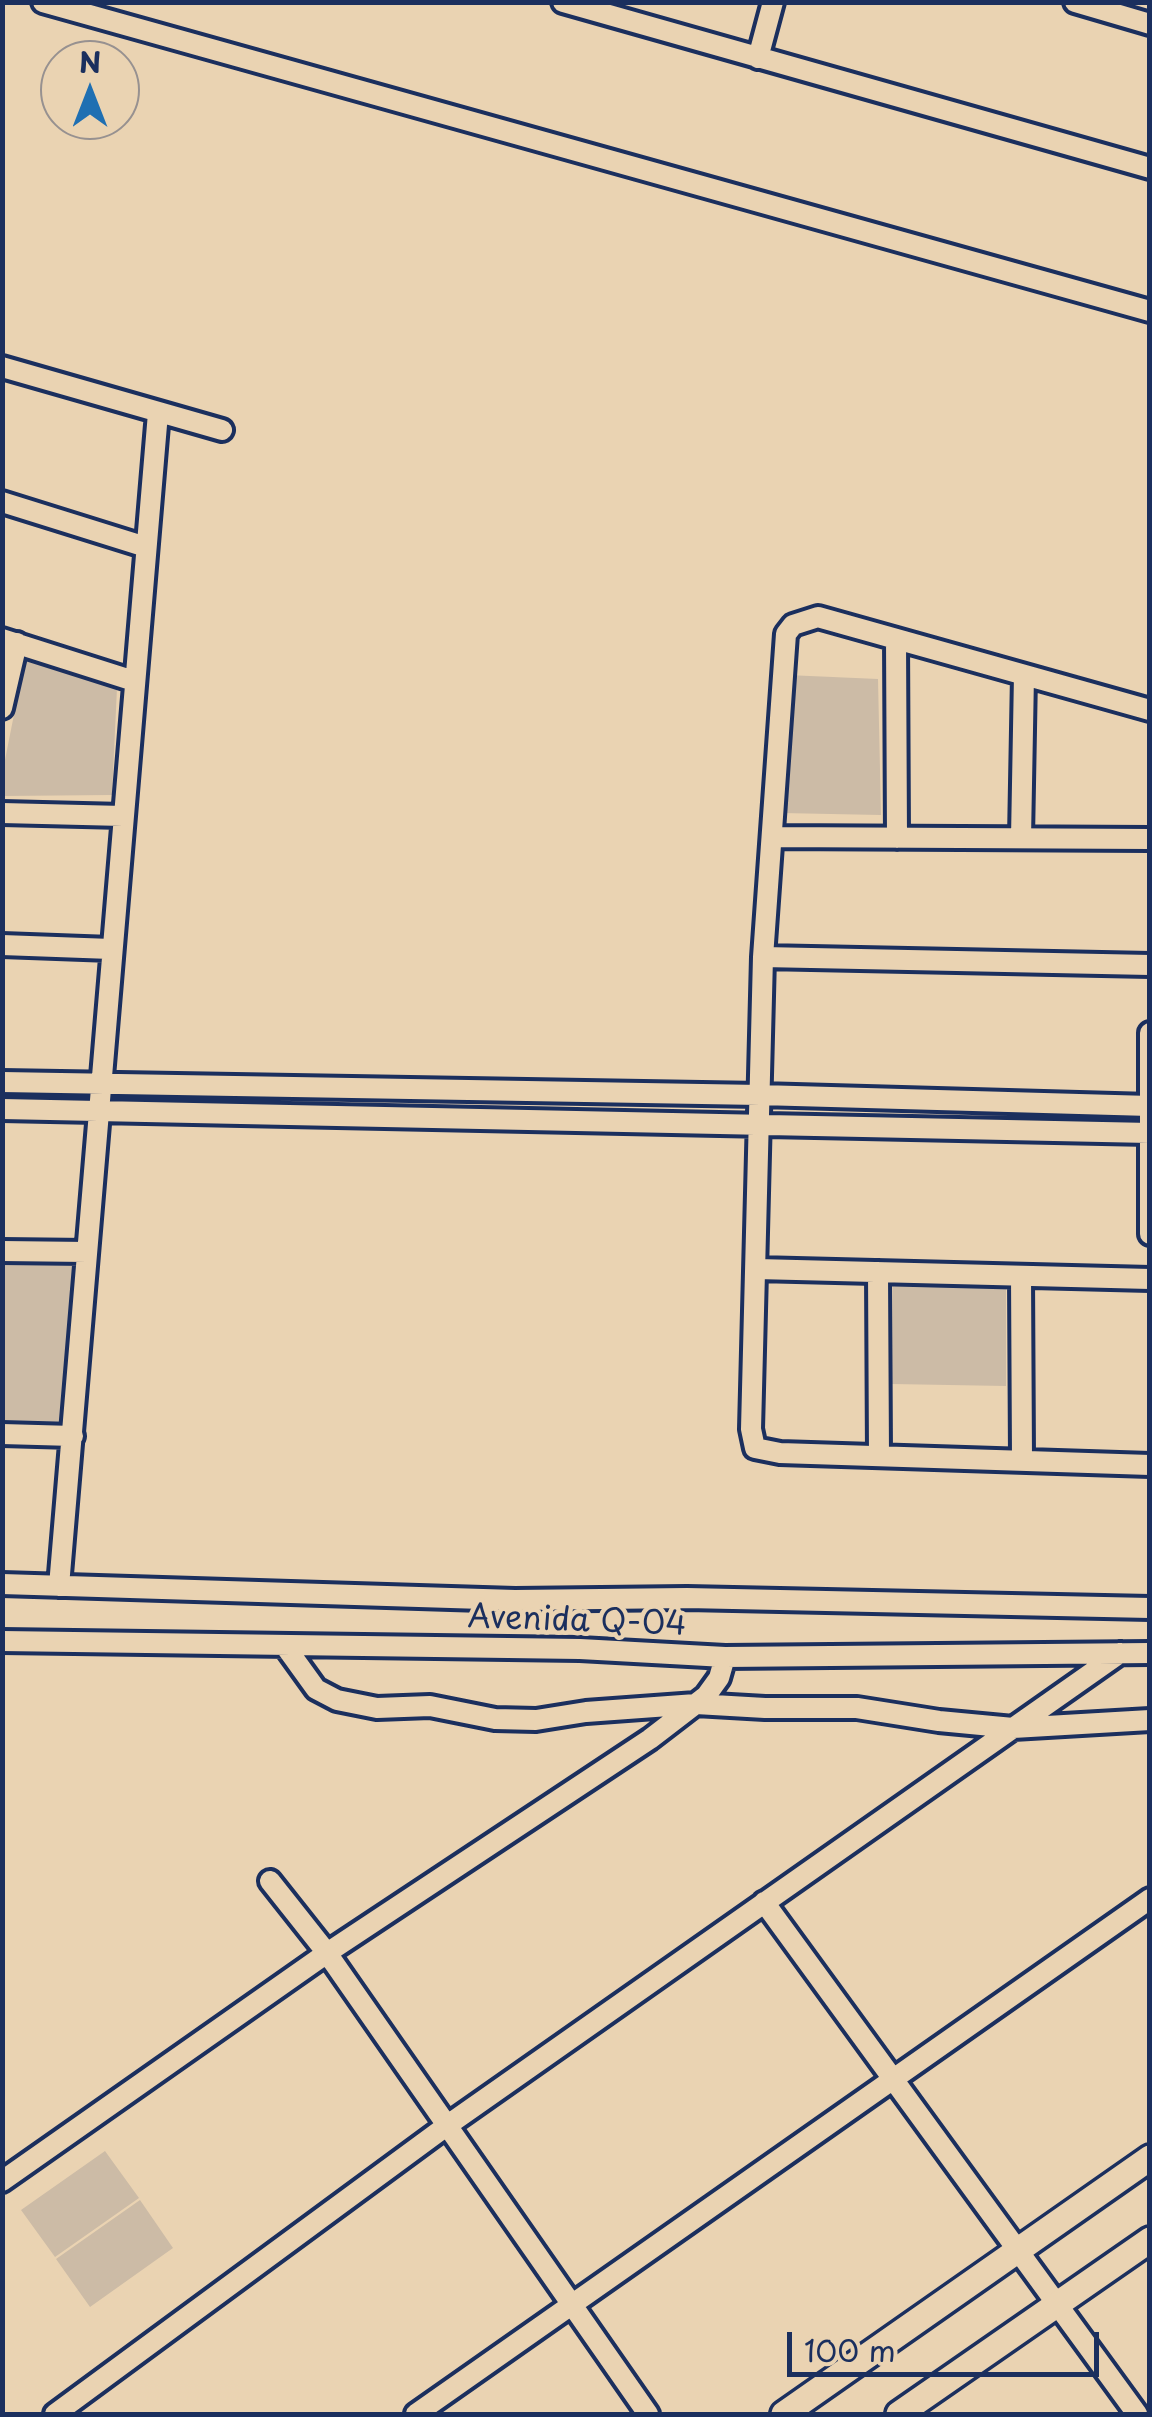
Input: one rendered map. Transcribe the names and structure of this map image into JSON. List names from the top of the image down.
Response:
{
  "streets": {
    "street": ["Avenida Q-04"]
  },
  "scale_bar": "100 m",
  "north": "top"
}
